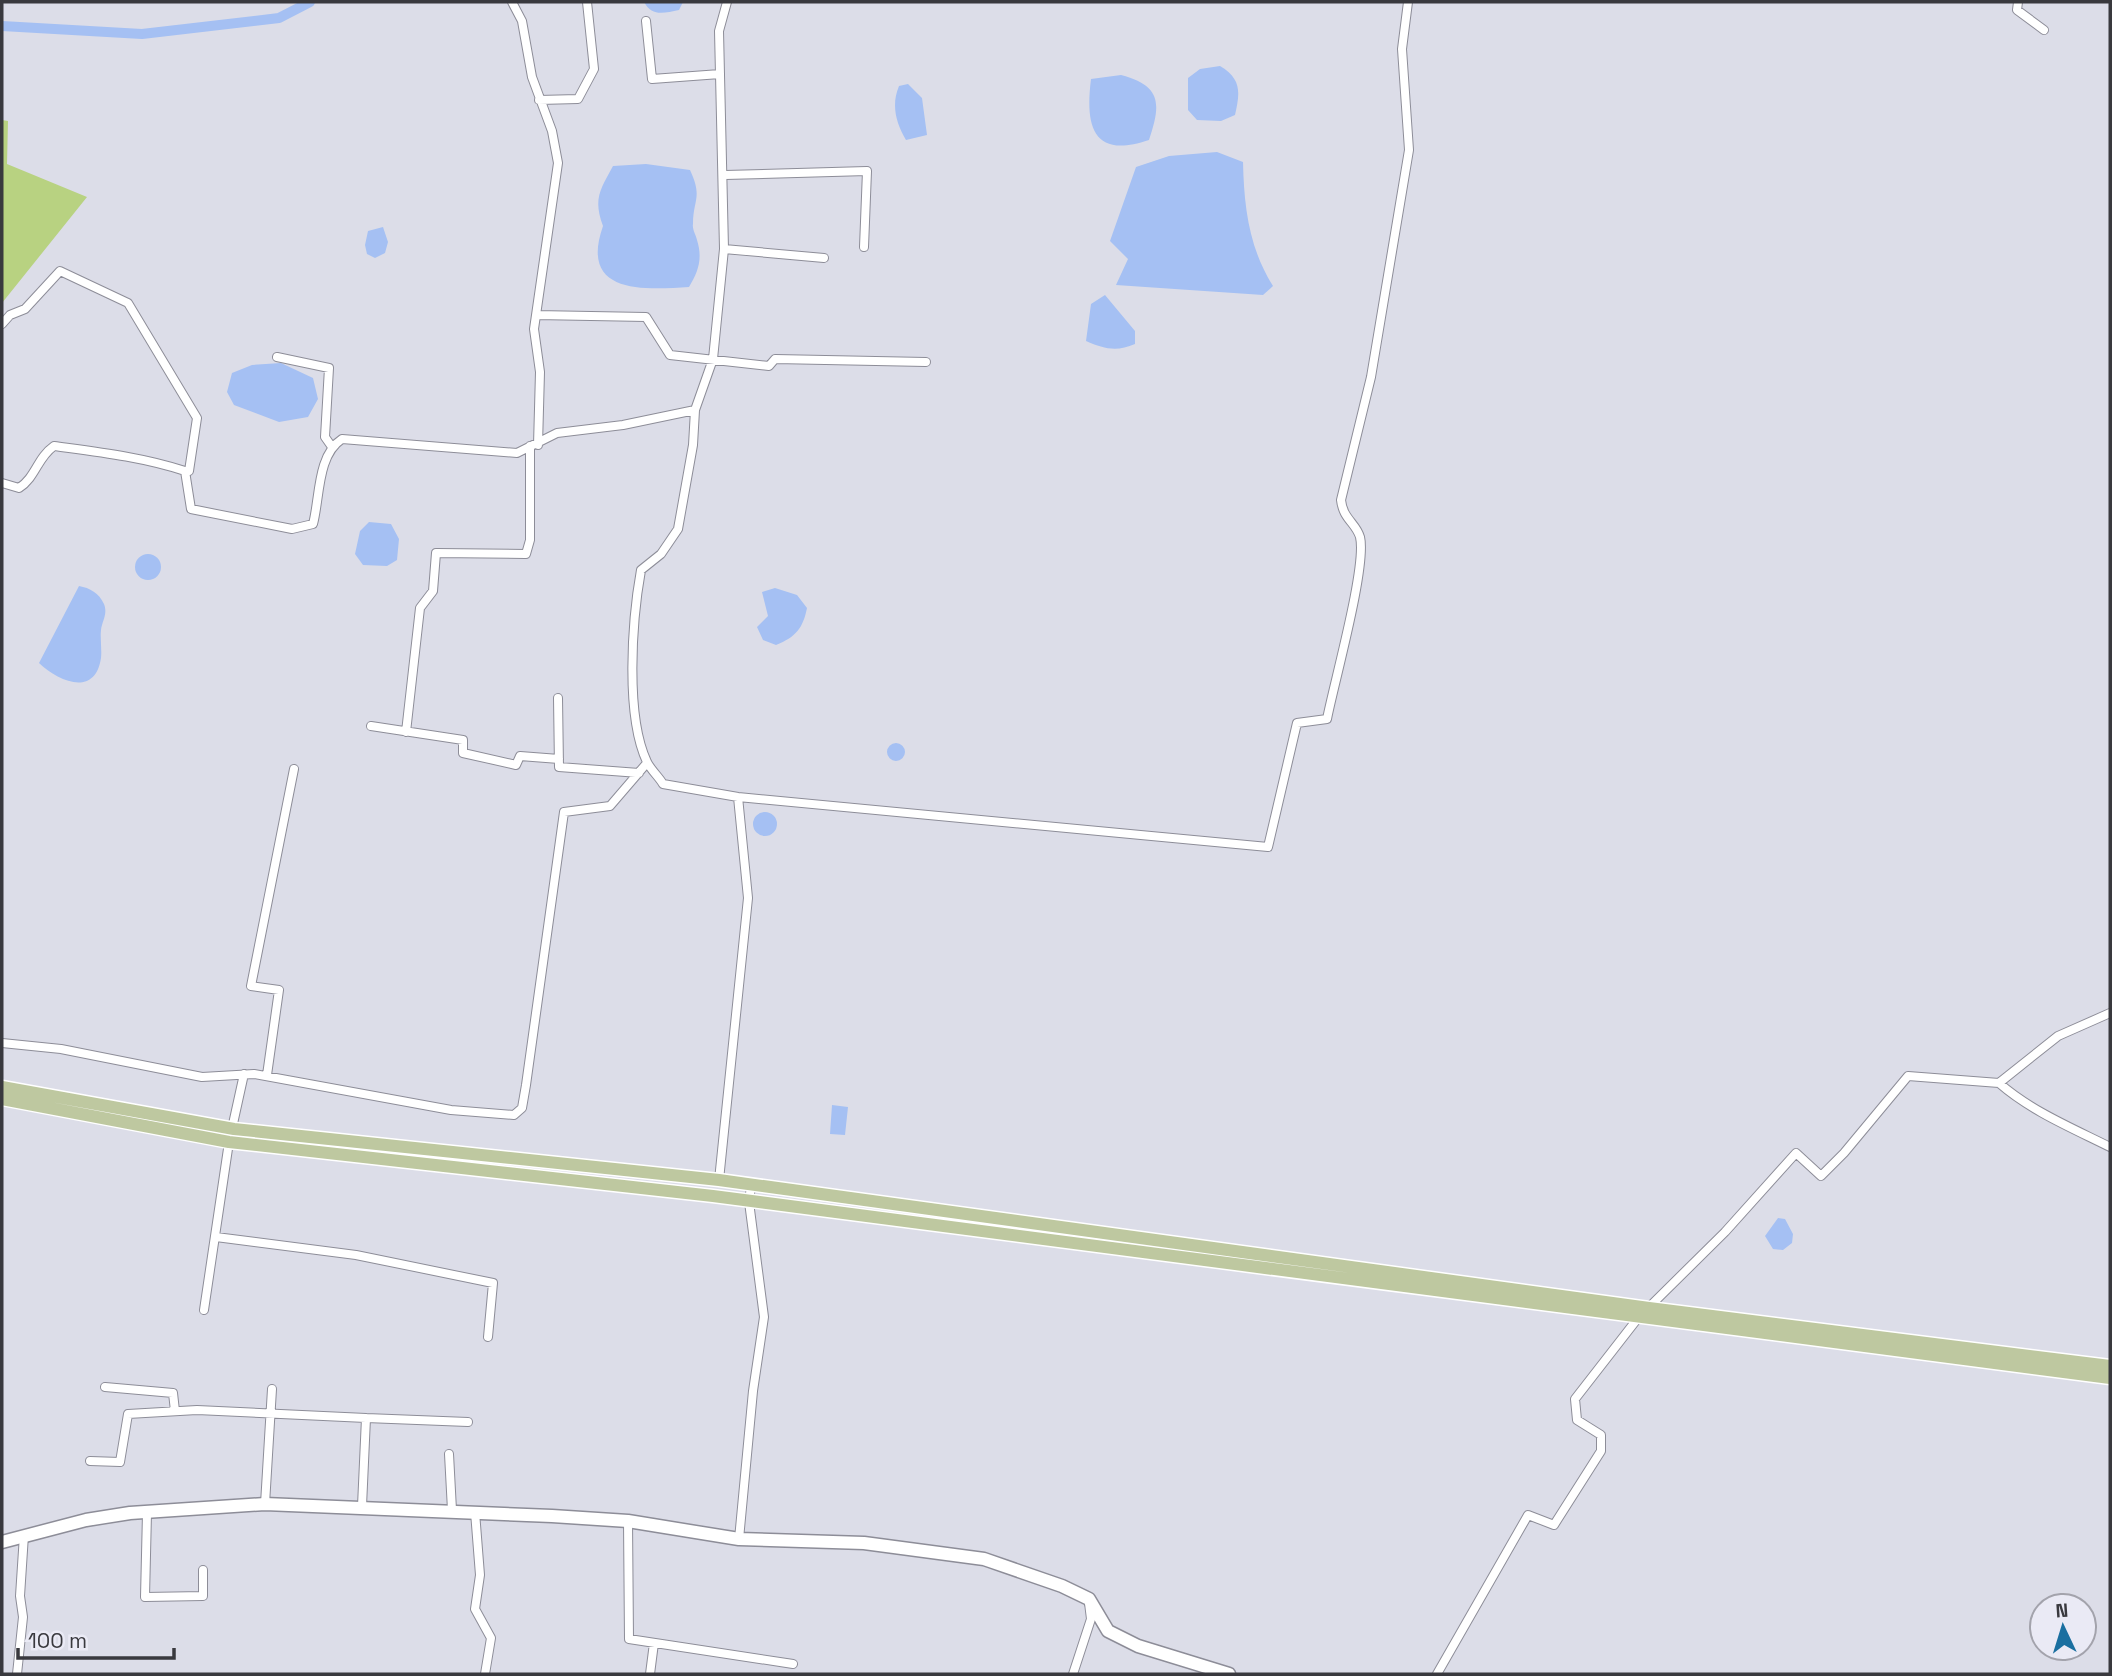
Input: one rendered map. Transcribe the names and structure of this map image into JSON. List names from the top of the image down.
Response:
{
  "scale_bar": "100 m",
  "north": "top"
}
